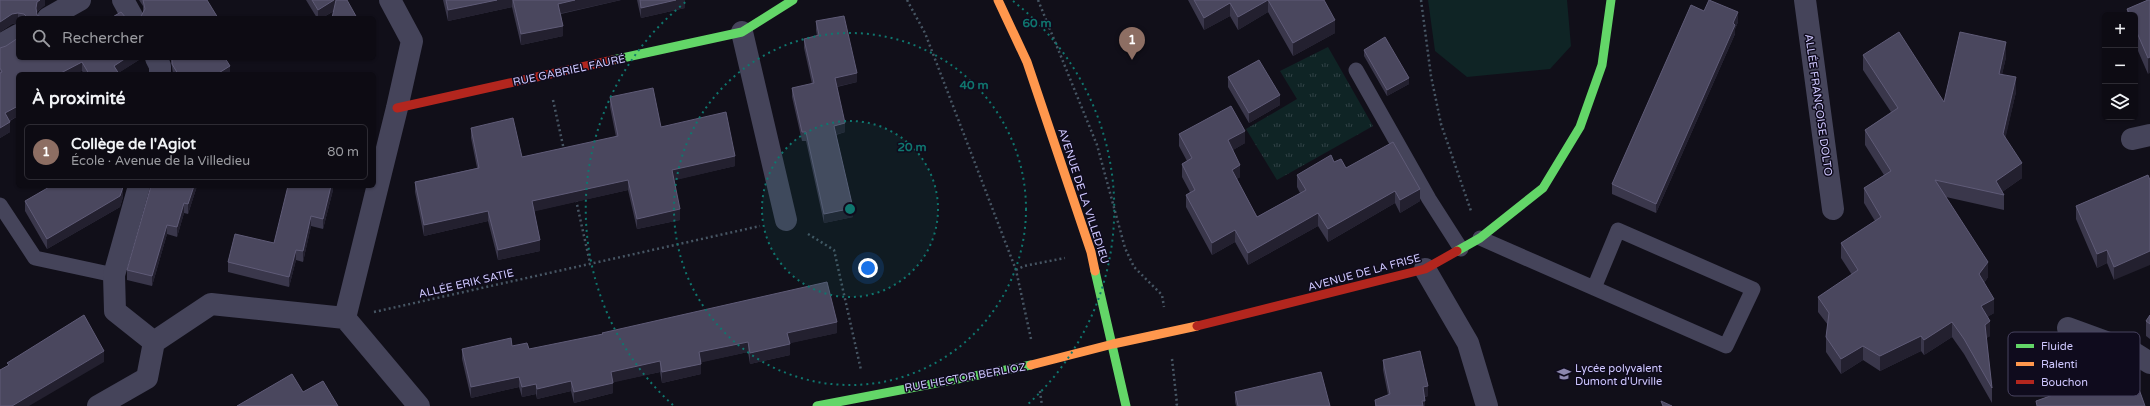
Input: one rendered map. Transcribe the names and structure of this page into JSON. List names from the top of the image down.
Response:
{
  "streets": {
    "street": [
      "RUE GABRIEL FAURÉ",
      "ALLÉE FRANÇOISE DOLTO",
      "AVENUE DE LA VILLEDIEU",
      "AVENUE DE LA FRISE",
      "RUE HECTOR BERLIOZ"
    ],
    "path": ["ALLÉE ERIK SATIE"]
  },
  "crossings": [
    ["AVENUE DE LA VILLEDIEU", "AVENUE DE LA FRISE"],
    ["AVENUE DE LA VILLEDIEU", "RUE HECTOR BERLIOZ"],
    ["AVENUE DE LA FRISE", "RUE HECTOR BERLIOZ"]
  ],
  "places": {
    "school or university": ["Lycée polyvalent Dumont d'Urville"]
  },
  "legend": ["Fluide", "Ralenti", "Bouchon"],
  "page": {
    "map_buttons": ["+", "−"],
    "search": "Rechercher",
    "pins": "1",
    "heading": "À proximité",
    "list": [
      {
        "mark": "1",
        "name": "Collège de l'Agiot",
        "note": "École · Avenue de la Villedieu",
        "value": "80 m"
      }
    ]
  },
  "rings": ["60 m", "40 m", "20 m"]
}
